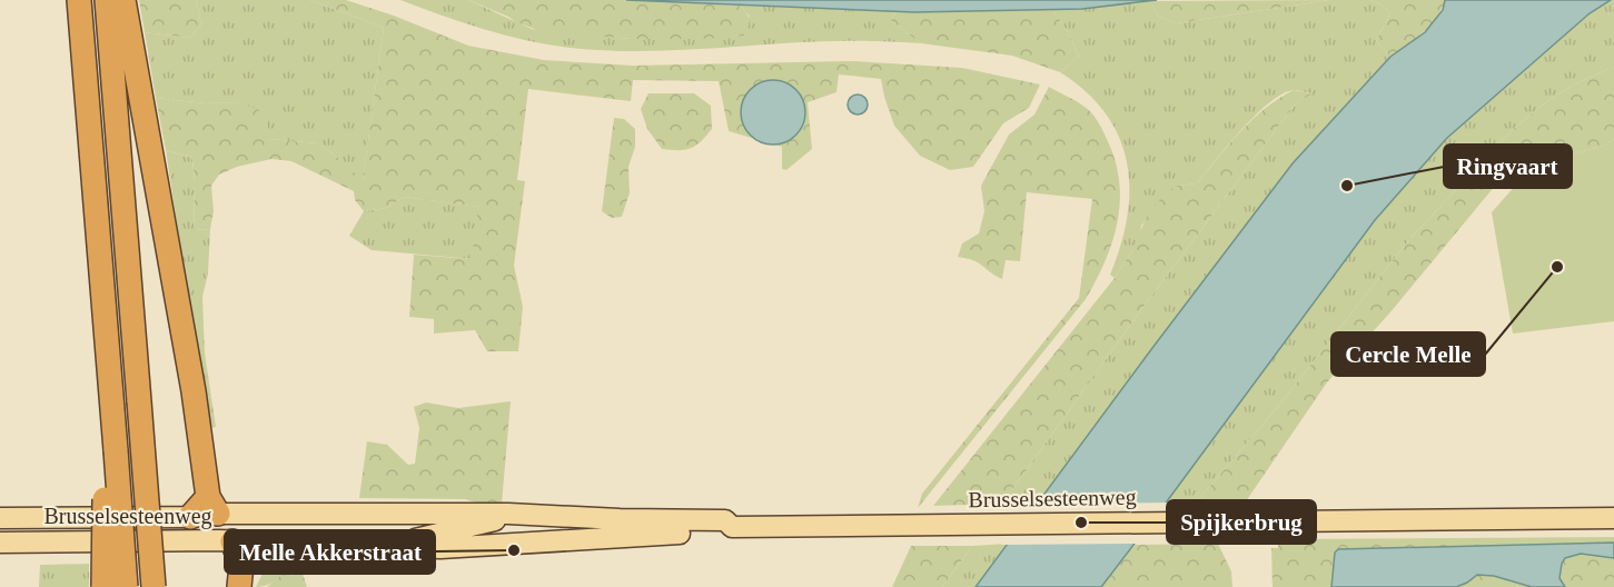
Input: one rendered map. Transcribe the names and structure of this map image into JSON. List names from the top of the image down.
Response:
{
  "streets": {
    "main road": ["Brusselsesteenweg"]
  },
  "places": [
    "Ringvaart",
    "Cercle Melle",
    "Spijkerbrug",
    "Melle Akkerstraat"
  ]
}
